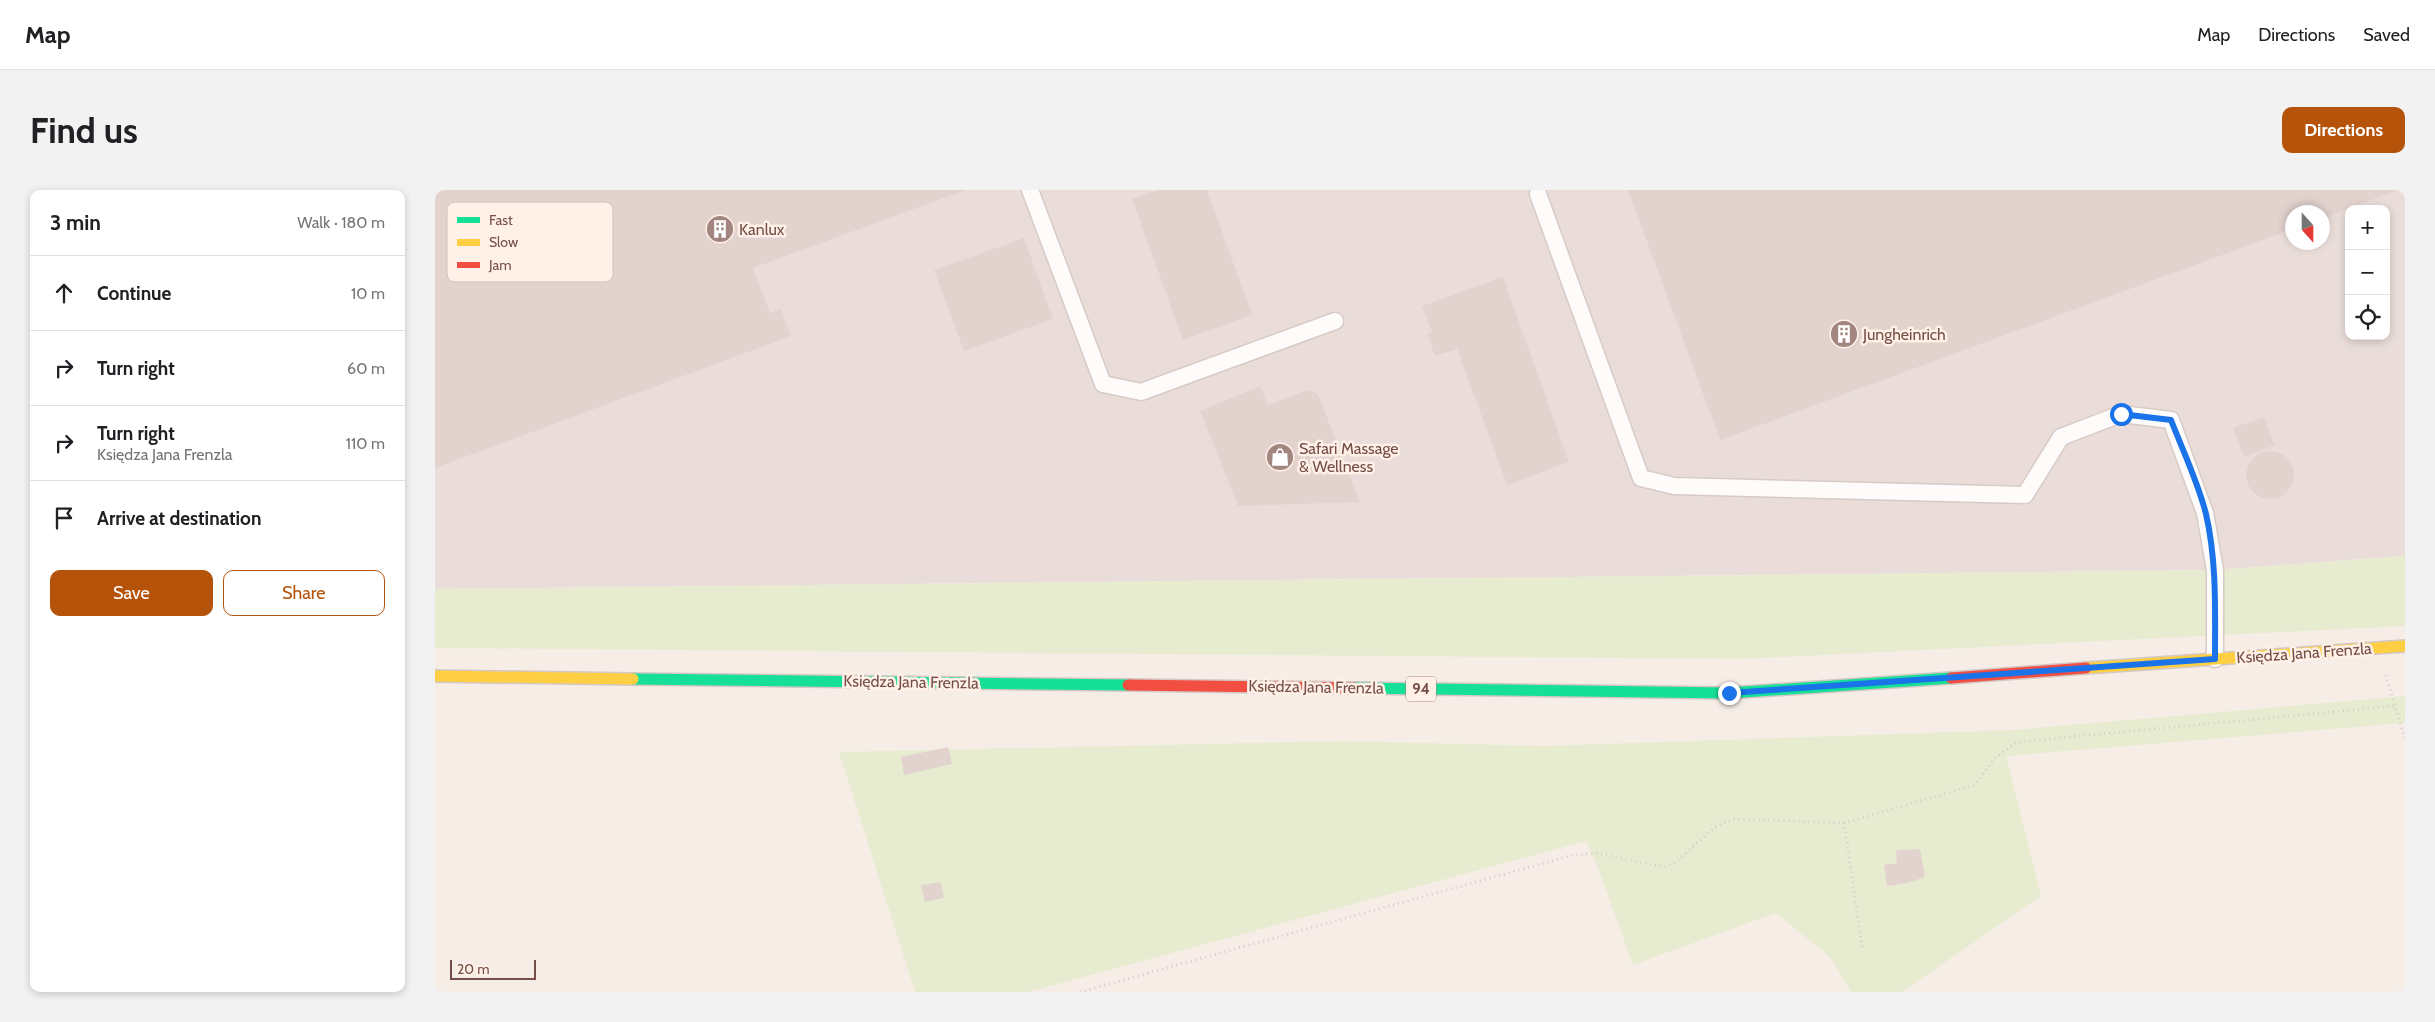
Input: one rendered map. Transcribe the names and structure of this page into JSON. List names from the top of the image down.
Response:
{
  "streets": {
    "main road": ["Księdza Jana Frenzla", "94"]
  },
  "places": {
    "building": ["Kanlux", "Jungheinrich"],
    "shop": ["Safari Massage & Wellness"]
  },
  "legend": ["Fast", "Slow", "Jam"],
  "scale_bar": "20 m",
  "north": "bottom",
  "page": {
    "header": "Map",
    "nav": ["Map", "Directions", "Saved"],
    "buttons": [
      "Directions",
      ["Save", "Share"]
    ],
    "title": "Find us",
    "heading": ["3 min", "Walk · 180 m"],
    "map_buttons": ["+", "−"],
    "list": [
      ["Continue", "10 m"],
      ["Turn right", "60 m"],
      ["Turn right", "Księdza Jana Frenzla", "110 m"],
      "Arrive at destination"
    ],
    "scale": "20 m"
  }
}
